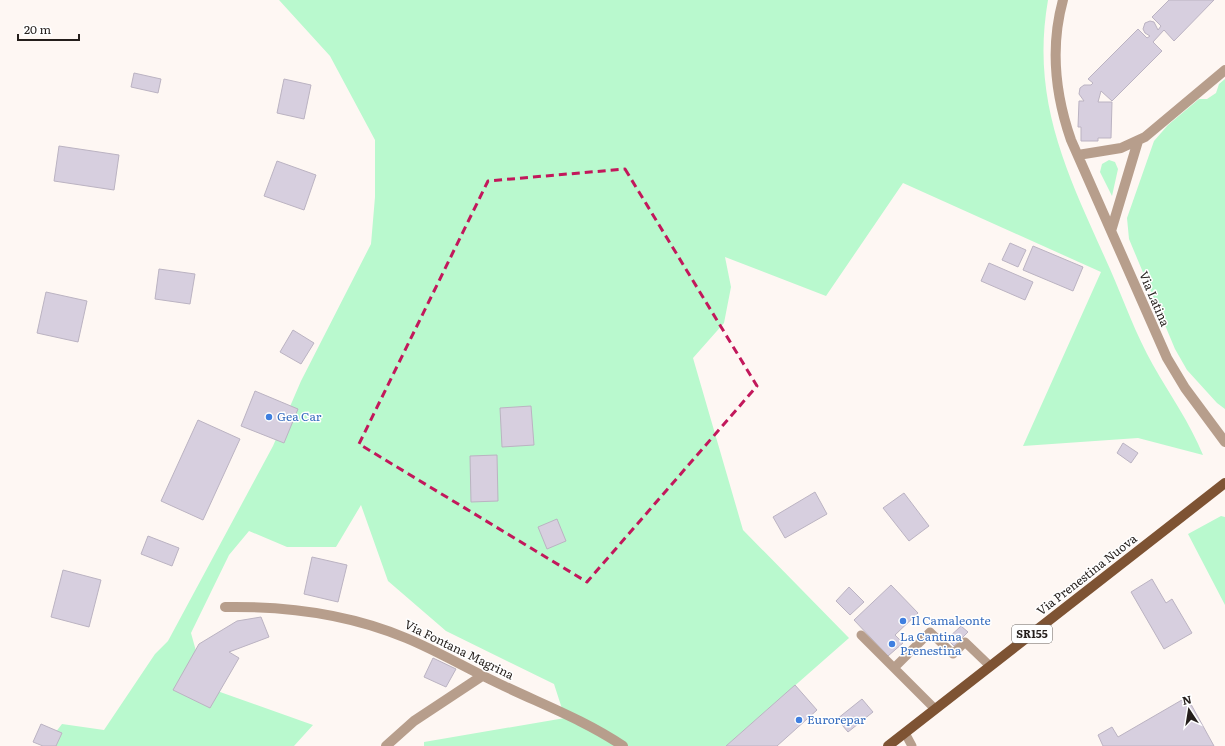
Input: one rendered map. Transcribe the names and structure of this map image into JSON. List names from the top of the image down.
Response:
{
  "streets": {
    "main road": ["Via Prenestina Nuova", "SR155"],
    "street": ["Via Latina", "Via Fontana Magrina"]
  },
  "places": [
    "Gea Car",
    "Il Camaleonte",
    "La Cantina Prenestina",
    "Eurorepar"
  ],
  "scale_bar": "20 m",
  "north": "top"
}
